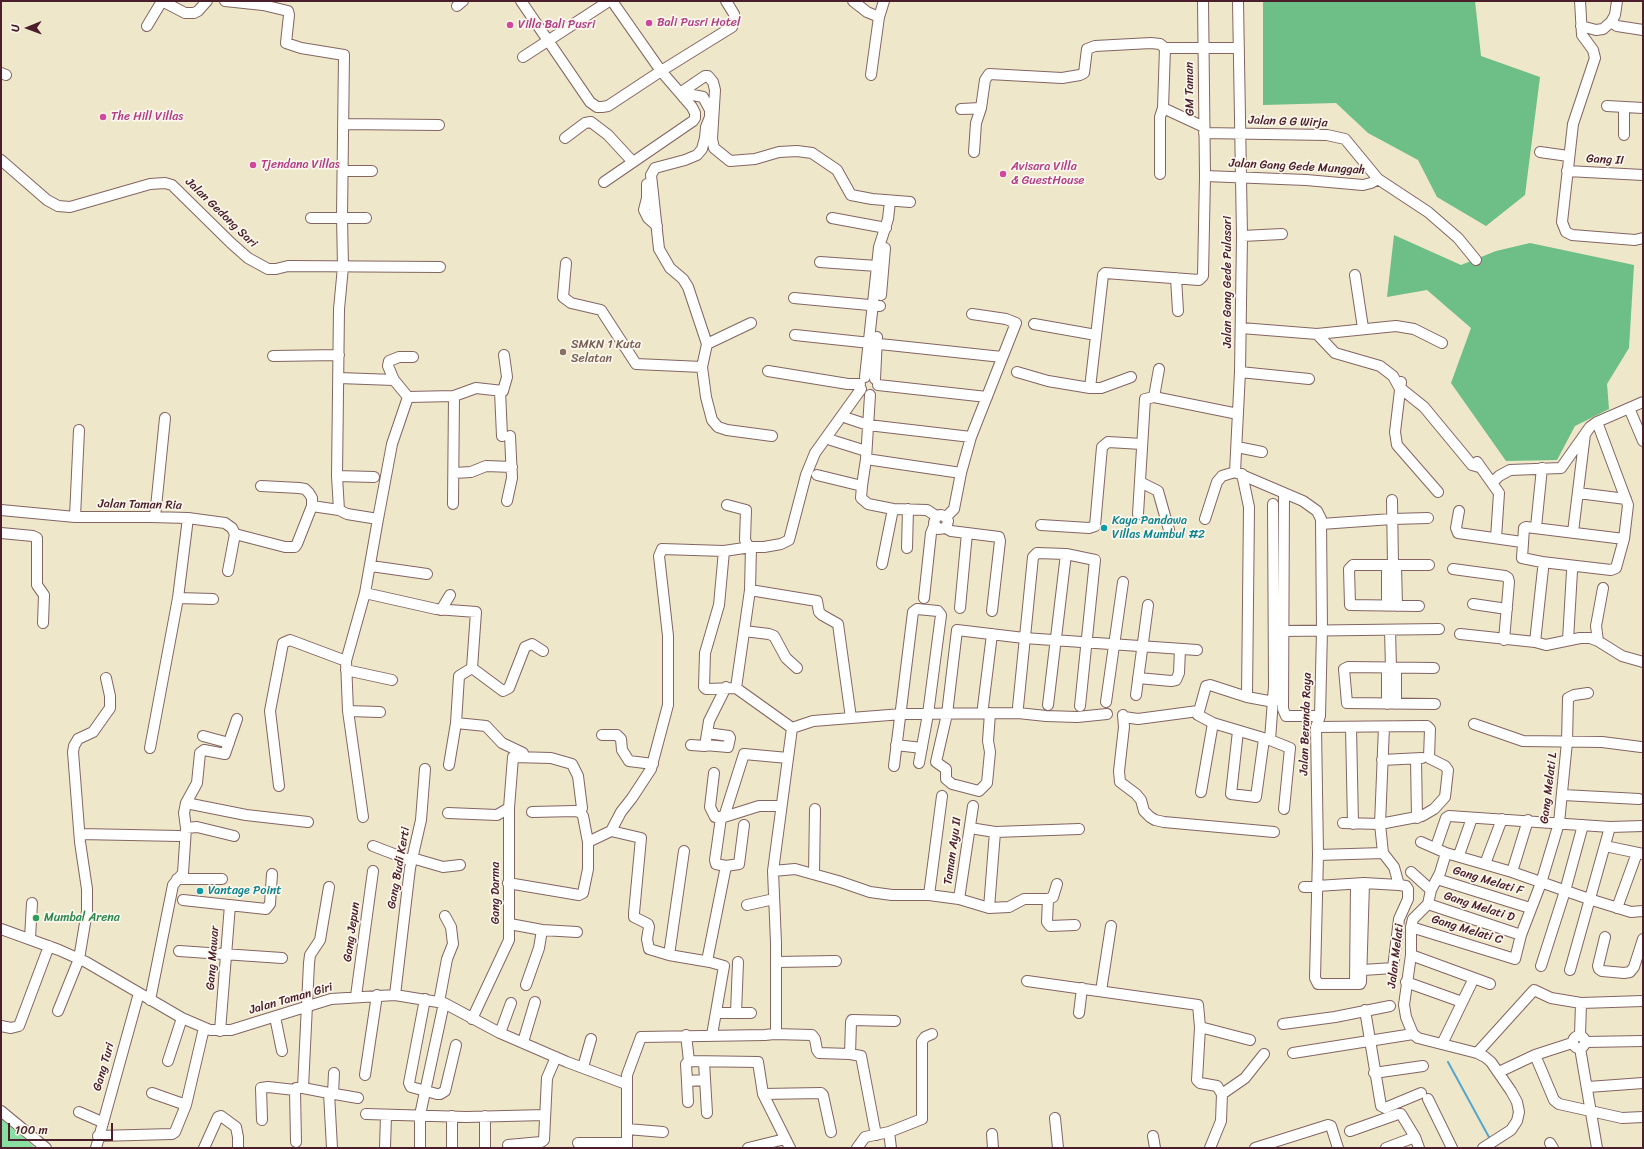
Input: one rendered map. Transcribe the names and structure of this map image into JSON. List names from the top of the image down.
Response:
{
  "streets": {
    "street": [
      "GM Taman",
      "Jalan G G Wirja",
      "Gang II",
      "Jalan Gang Gede Munggah",
      "Jalan Gedong Sari",
      "Jalan Gang Gede Pulasari",
      "Jalan Taman Ria",
      "Jalan Beranda Raya",
      "Gang Melati L",
      "Taman Ayu II",
      "Gang Budi Kerti",
      "Gang Melati F",
      "Gang Darma",
      "Gang Melati D",
      "Gang Melati C",
      "Gang Jepun",
      "Jalan Melati",
      "Gang Mawar",
      "Jalan Taman Giri",
      "Gang Turi"
    ]
  },
  "crossings": [
    ["GM Taman", "Jalan G G Wirja"],
    ["GM Taman", "Jalan Gang Gede Munggah"],
    ["Jalan G G Wirja", "Jalan Gang Gede Munggah"],
    ["Jalan G G Wirja", "Jalan Gang Gede Pulasari"],
    ["Jalan Gang Gede Munggah", "Jalan Gang Gede Pulasari"],
    ["Gang Melati L", "Gang Melati F"],
    ["Gang Melati L", "Gang Melati D"],
    ["Gang Melati L", "Gang Melati C"],
    ["Gang Budi Kerti", "Jalan Taman Giri"],
    ["Gang Darma", "Jalan Taman Giri"],
    ["Gang Melati D", "Jalan Melati"],
    ["Gang Melati C", "Jalan Melati"],
    ["Gang Jepun", "Jalan Taman Giri"],
    ["Gang Mawar", "Jalan Taman Giri"],
    ["Jalan Taman Giri", "Gang Turi"]
  ],
  "places": [
    "Bali Pusri Hotel",
    "Villa Bali Pusri",
    "The Hill Villas",
    "Tjendana Villas",
    "Avisara Villa & GuestHouse",
    "SMKN 1 Kuta Selatan",
    "Kaya Pandawa Villas Mumbul #2",
    "Vantage Point",
    "Mumbal Arena"
  ],
  "scale_bar": "100 m",
  "north": "left"
}
